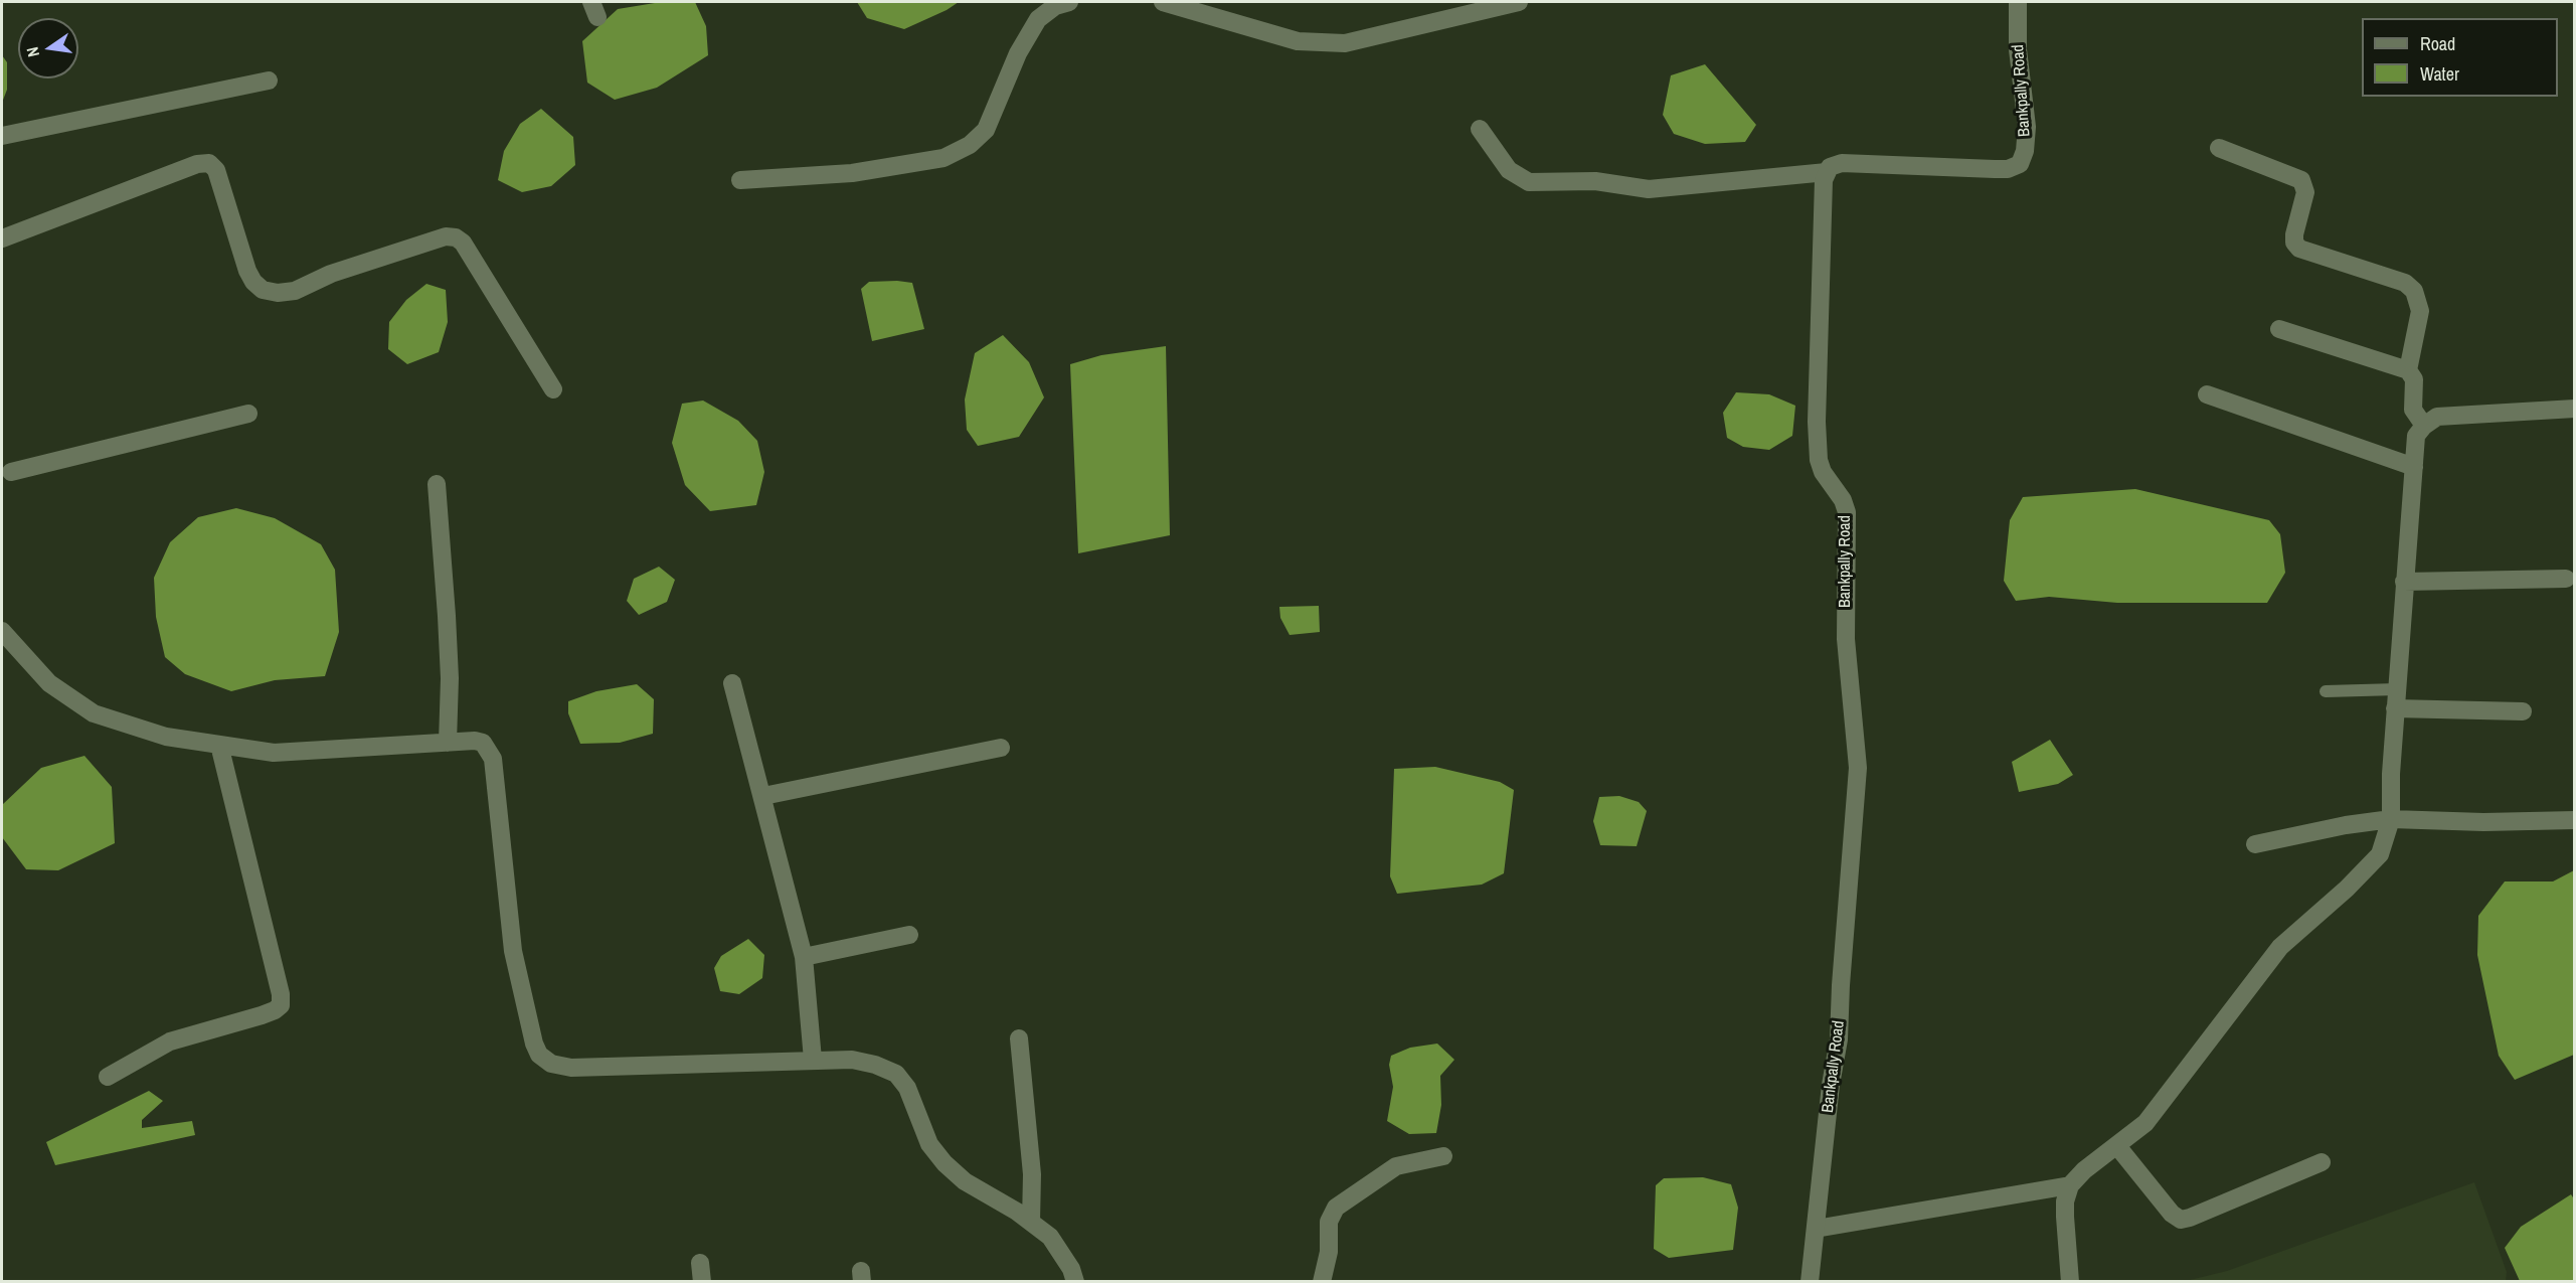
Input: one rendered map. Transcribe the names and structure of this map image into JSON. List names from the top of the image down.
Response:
{
  "streets": {
    "street": ["Bankpally Road"]
  },
  "legend": ["Road", "Water"],
  "north": "left"
}
